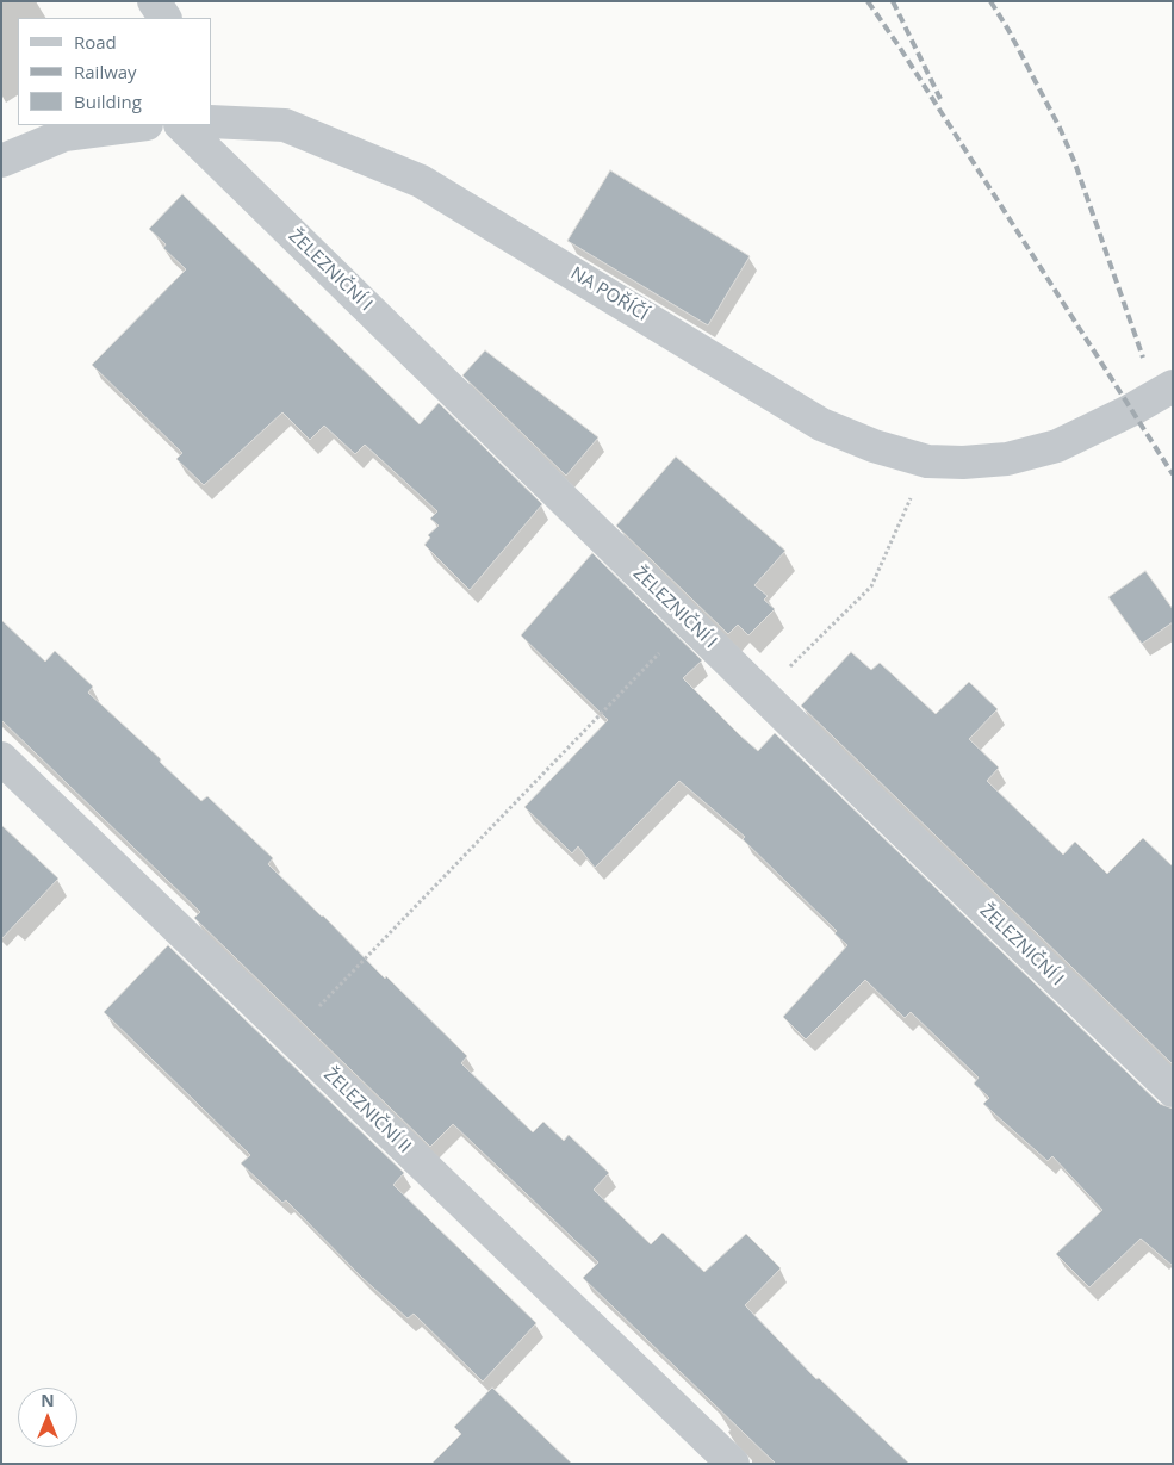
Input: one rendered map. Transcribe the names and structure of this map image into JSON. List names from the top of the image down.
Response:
{
  "streets": {
    "street": ["ŽELEZNIČNÍ I", "NA POŘÍČÍ", "ŽELEZNIČNÍ II"]
  },
  "legend": ["Road", "Railway", "Building"],
  "north": "top"
}
